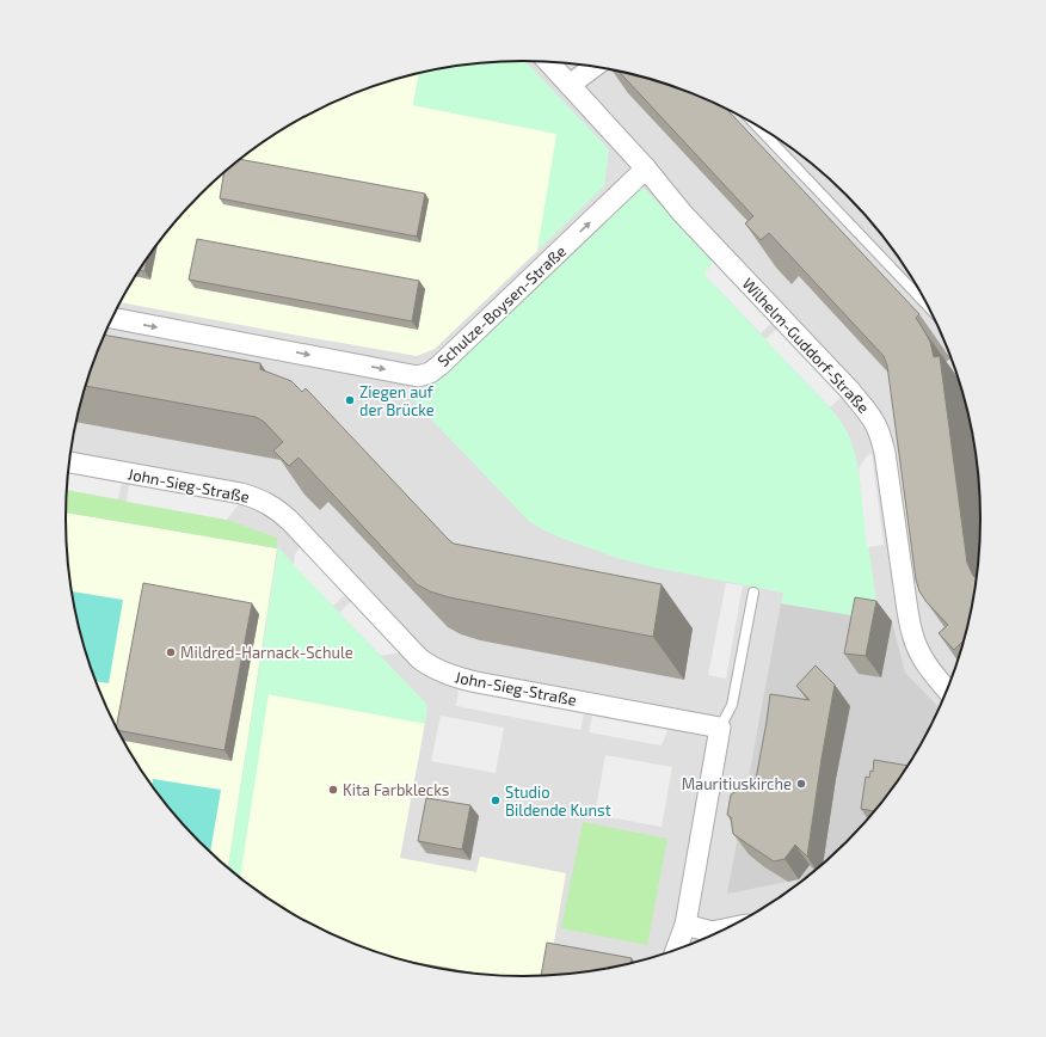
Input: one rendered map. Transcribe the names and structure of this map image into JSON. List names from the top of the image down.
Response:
{
  "streets": {
    "street": ["Schulze-Boysen-Straße", "Wilhelm-Guddorf-Straße", "John-Sieg-Straße"]
  },
  "crossings": [
    ["Schulze-Boysen-Straße", "Wilhelm-Guddorf-Straße"]
  ],
  "one_way": ["Schulze-Boysen-Straße"],
  "places": [
    "Ziegen auf der Brücke",
    "Mildred-Harnack-Schule",
    "Mauritiuskirche",
    "Kita Farbklecks",
    "Studio Bildende Kunst"
  ]
}
